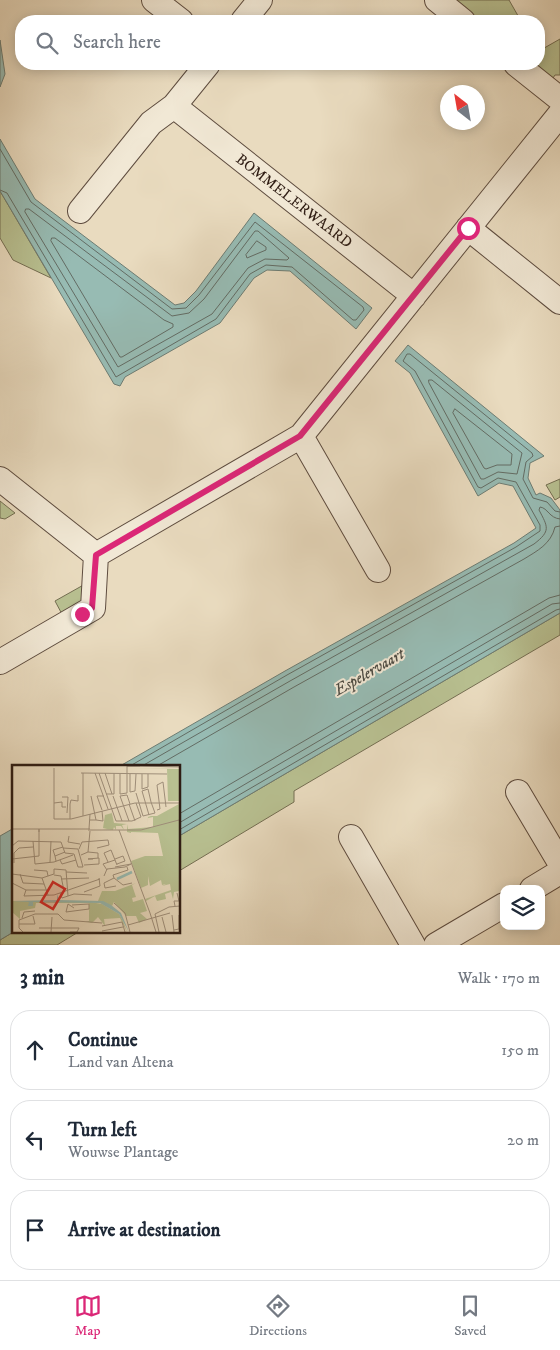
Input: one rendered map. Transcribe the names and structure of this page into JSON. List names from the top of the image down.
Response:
{
  "streets": {
    "street": ["BOMMELERWAARD"]
  },
  "water": ["Espelervaart"],
  "north": "top left",
  "page": {
    "search": "Search here",
    "heading": ["3 min", "Walk · 170 m"],
    "list": [
      ["Continue", "Land van Altena", "150 m"],
      ["Turn left", "Wouwse Plantage", "20 m"],
      "Arrive at destination"
    ],
    "nav": ["Map", "Directions", "Saved"]
  }
}
